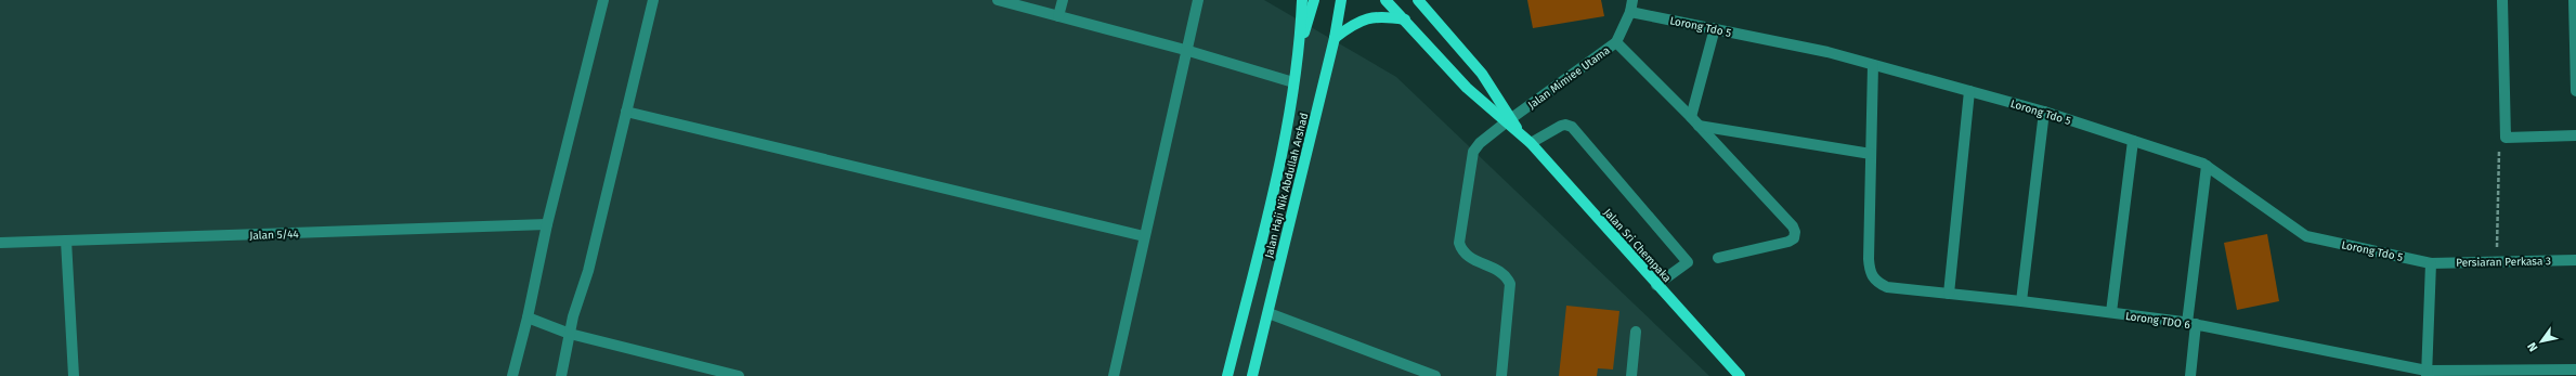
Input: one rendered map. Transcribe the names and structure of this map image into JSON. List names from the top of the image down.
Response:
{
  "streets": {
    "main road": ["Jalan Haji Nik Abdullah Arshad", "Jalan Sri Chempaka"],
    "street": [
      "Lorong Tdo 5",
      "Jalan Mimiee Utama",
      "Jalan 5/44",
      "Persiaran Perkasa 3",
      "Lorong TDO 6"
    ]
  },
  "crossings": [
    ["Lorong Tdo 5", "Jalan Mimiee Utama"],
    ["Lorong Tdo 5", "Persiaran Perkasa 3"],
    ["Jalan Mimiee Utama", "Jalan Sri Chempaka"]
  ],
  "north": "bottom left"
}
